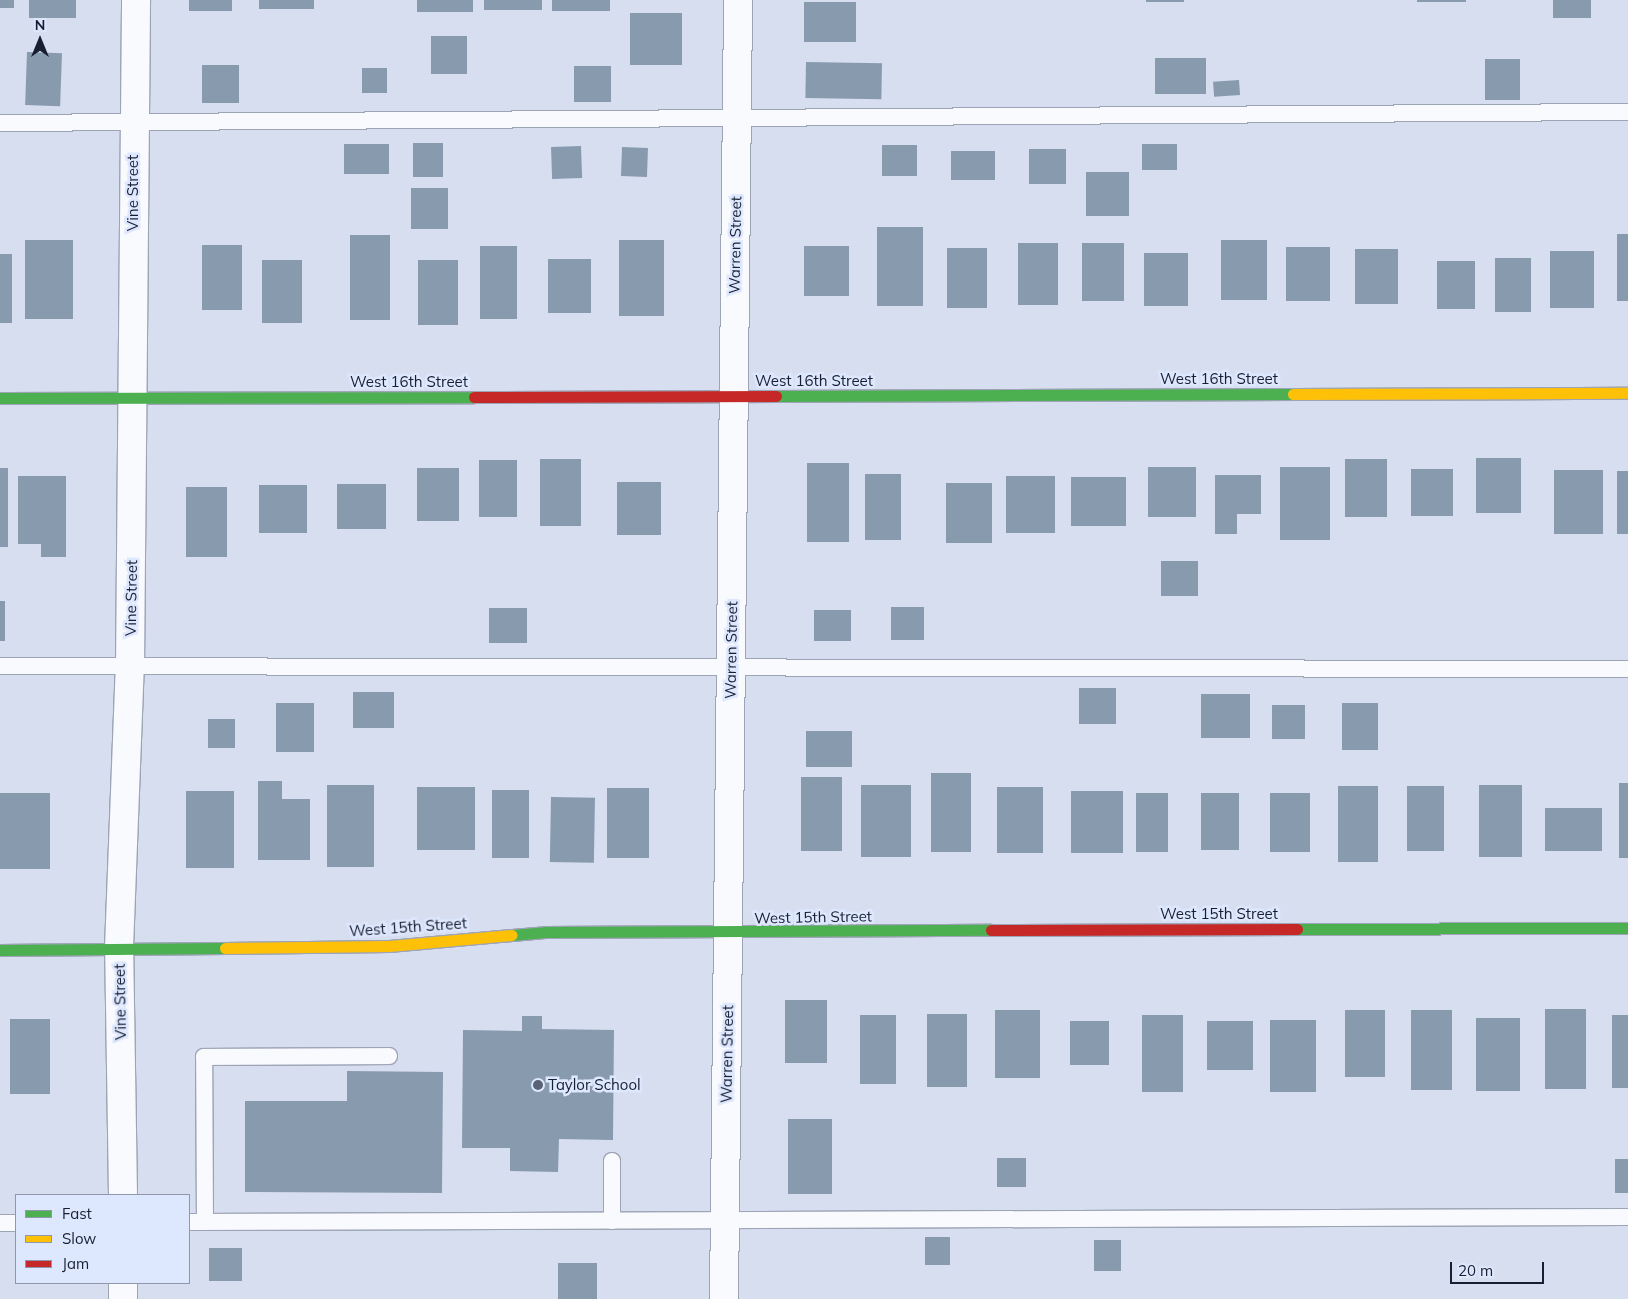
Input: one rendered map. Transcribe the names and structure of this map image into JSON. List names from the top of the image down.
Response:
{
  "streets": {
    "street": [
      "Vine Street",
      "Warren Street",
      "West 16th Street",
      "West 15th Street"
    ]
  },
  "crossings": [
    ["Vine Street", "West 16th Street"],
    ["Vine Street", "West 15th Street"],
    ["Warren Street", "West 16th Street"],
    ["Warren Street", "West 15th Street"]
  ],
  "places": ["Taylor School"],
  "legend": ["Fast", "Slow", "Jam"],
  "scale_bar": "20 m",
  "north": "top"
}
